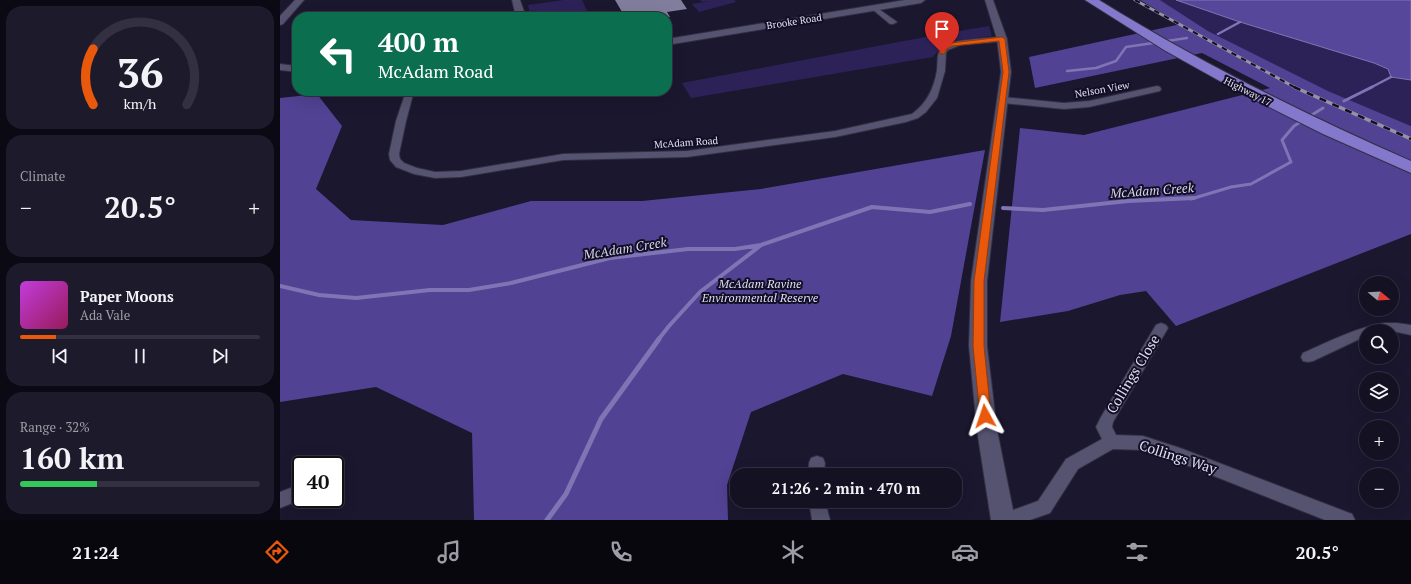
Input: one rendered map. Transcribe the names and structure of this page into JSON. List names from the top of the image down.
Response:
{
  "streets": {
    "highway": ["Highway 17"],
    "street": [
      "Brooke Road",
      "Nelson View",
      "McAdam Road",
      "Collings Close",
      "Collings Way"
    ]
  },
  "crossings": [
    ["Collings Close", "Collings Way"]
  ],
  "water": ["McAdam Creek"],
  "parks": ["McAdam Ravine Environmental Reserve"],
  "north": "right",
  "page": {
    "turn": ["400 m", "McAdam Road"],
    "tile": [
      "Climate",
      ["Range · 32%", "160 km"]
    ],
    "heat": ["−", "20.5°", "+"],
    "map_buttons": ["+", "−"],
    "song": ["Paper Moons", "Ada Vale"],
    "limit": "40",
    "trip": "21:26 · 2 min · 470 m",
    "tabs": ["21:24", "20.5°"],
    "gauge": ["36", "km/h"]
  }
}
